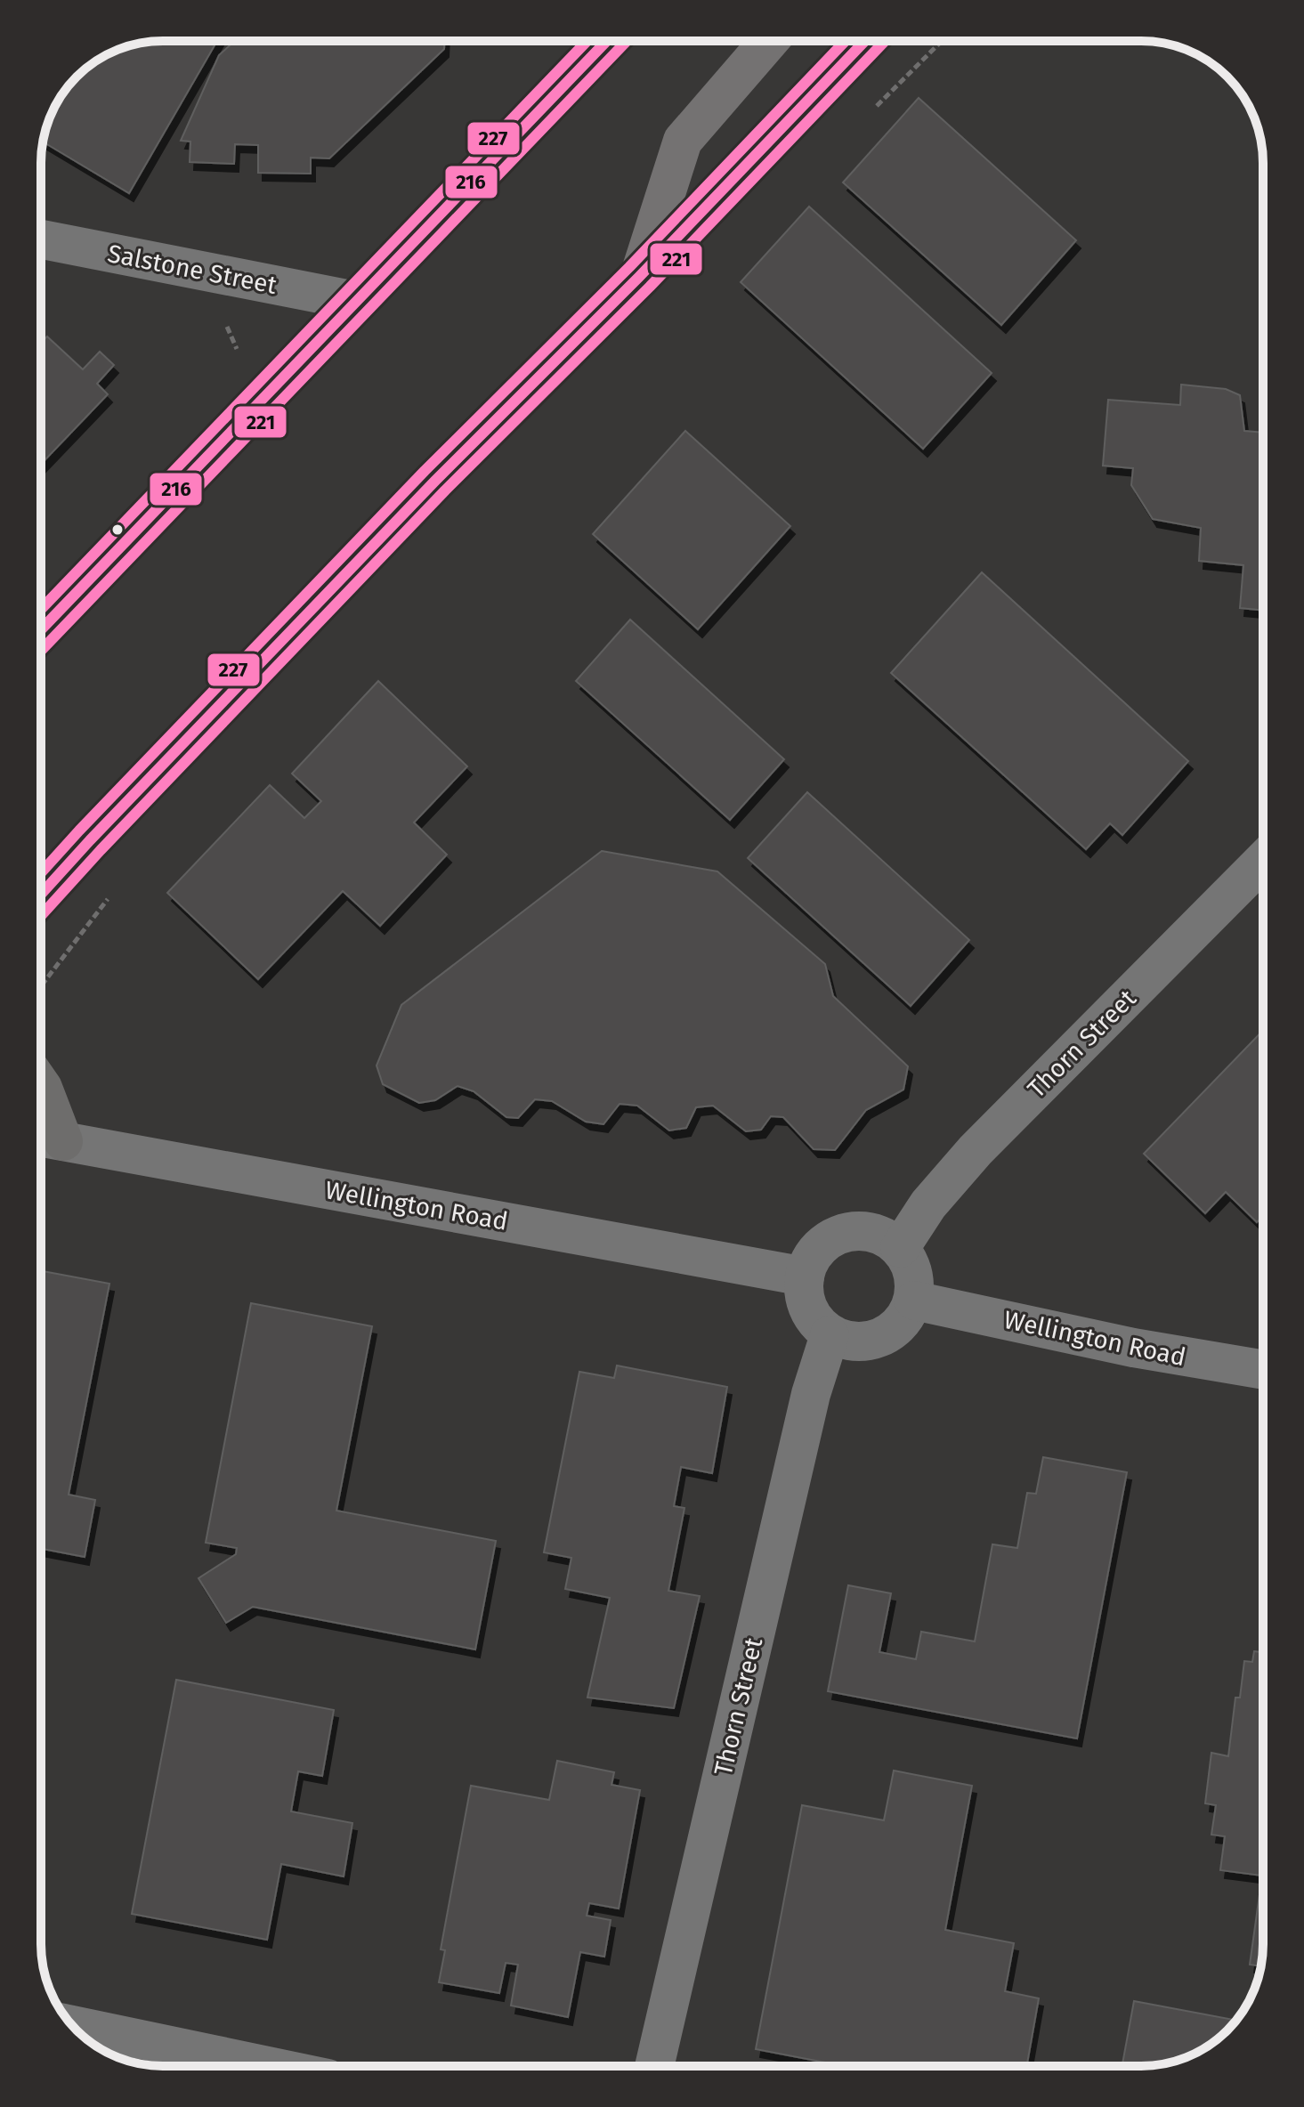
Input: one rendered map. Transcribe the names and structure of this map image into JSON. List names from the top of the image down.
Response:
{
  "streets": {
    "street": ["Salstone Street", "Thorn Street", "Wellington Road"]
  },
  "crossings": [
    ["Thorn Street", "Wellington Road"]
  ],
  "lines": ["transit line 216", "transit line 221", "transit line 227"]
}
